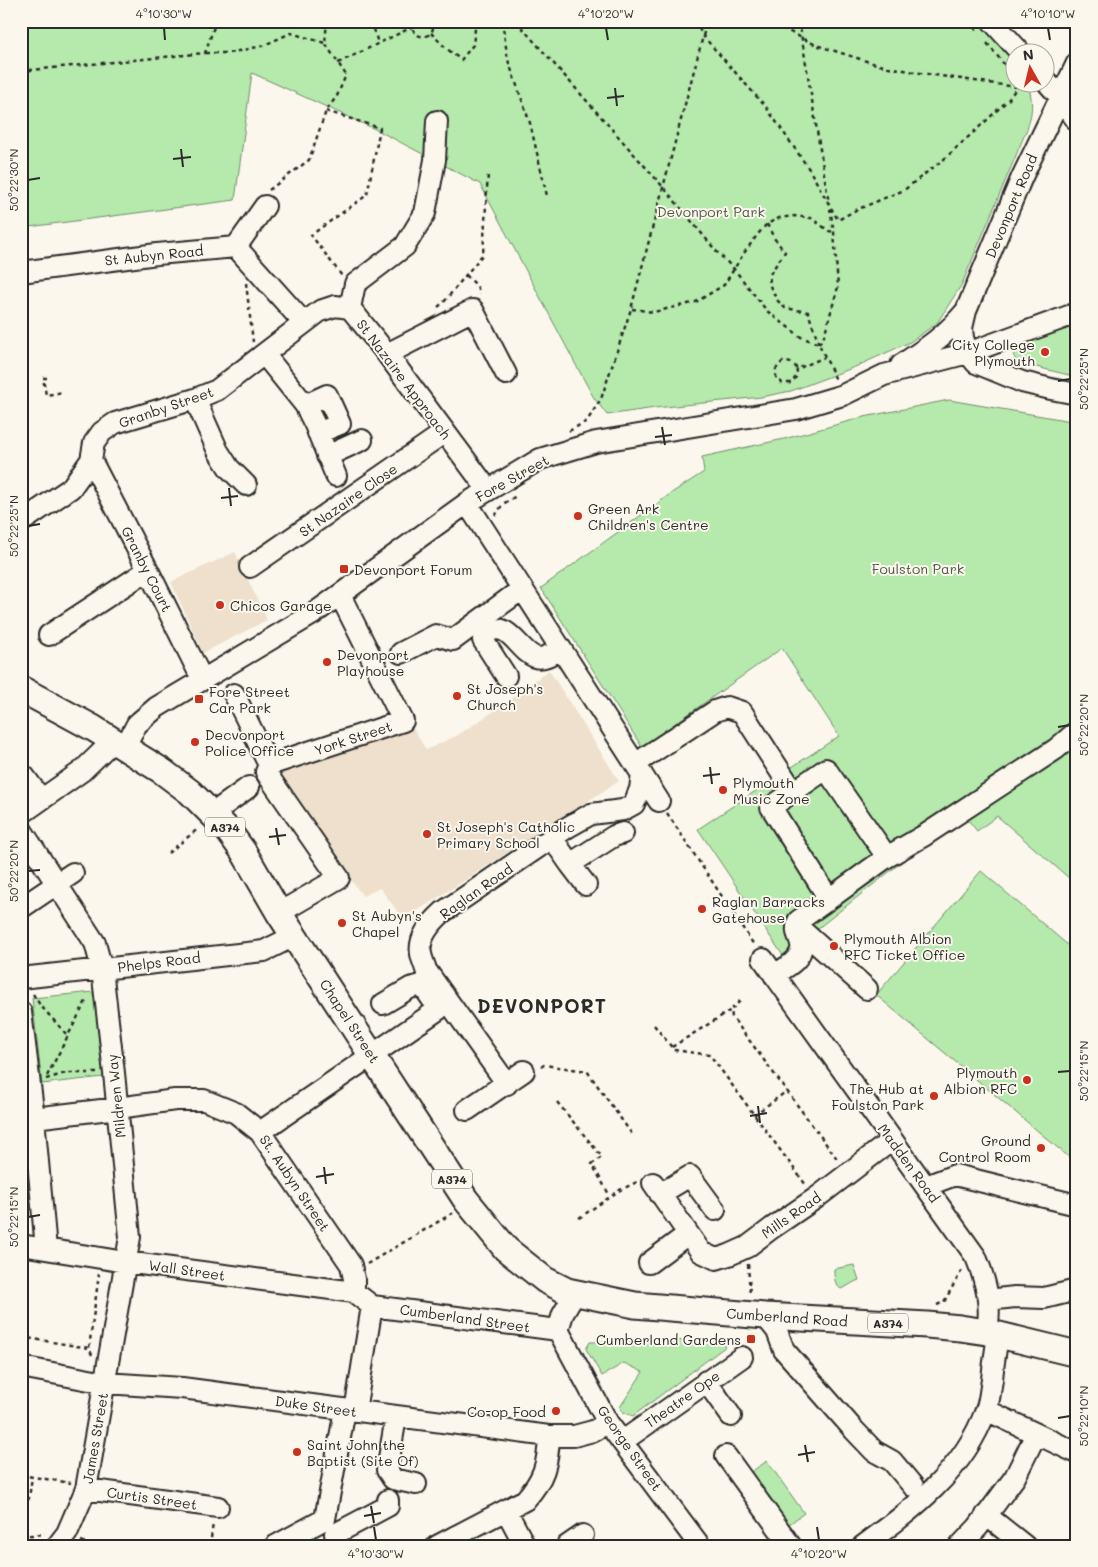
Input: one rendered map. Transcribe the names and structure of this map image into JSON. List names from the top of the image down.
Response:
{
  "streets": {
    "main road": ["A374", "Chapel Street", "Cumberland Road"],
    "street": [
      "Devonport Road",
      "St Aubyn Road",
      "St Nazaire Approach",
      "Granby Street",
      "Fore Street",
      "St Nazaire Close",
      "Granby Court",
      "York Street",
      "Raglan Road",
      "Phelps Road",
      "Mildren Way",
      "Madden Road",
      "St. Aubyn Street",
      "Mills Road",
      "Wall Street",
      "Cumberland Street",
      "Theatre Ope",
      "Duke Street",
      "James Street",
      "George Street",
      "Curtis Street"
    ]
  },
  "crossings": [
    ["Devonport Road", "Fore Street"],
    ["St Nazaire Approach", "Granby Street"],
    ["St Nazaire Approach", "Fore Street"],
    ["St Nazaire Approach", "St Nazaire Close"],
    ["Granby Street", "Granby Court"],
    ["Fore Street", "Granby Court"],
    ["Fore Street", "York Street"],
    ["Fore Street", "A374"],
    ["Fore Street", "Chapel Street"],
    ["A374", "Chapel Street"],
    ["A374", "Madden Road"],
    ["A374", "Cumberland Road"],
    ["Phelps Road", "Chapel Street"],
    ["Phelps Road", "Mildren Way"],
    ["Chapel Street", "Cumberland Road"],
    ["Mildren Way", "St. Aubyn Street"],
    ["Mildren Way", "Wall Street"],
    ["Mildren Way", "Duke Street"],
    ["Mildren Way", "James Street"],
    ["Madden Road", "Mills Road"],
    ["Madden Road", "Cumberland Road"],
    ["St. Aubyn Street", "Wall Street"],
    ["St. Aubyn Street", "Cumberland Street"],
    ["Cumberland Street", "George Street"],
    ["Theatre Ope", "George Street"],
    ["Duke Street", "James Street"],
    ["Duke Street", "George Street"],
    ["James Street", "Curtis Street"]
  ],
  "districts": ["DEVONPORT"],
  "parks": ["Devonport Park", "Foulston Park"],
  "places": {
    "other": [
      "City College Plymouth",
      "Green Ark Children's Centre",
      "Chicos Garage",
      "Devonport Playhouse",
      "St Joseph's Church",
      "Decvonport Police Office",
      "Plymouth Music Zone",
      "St Joseph's Catholic Primary School",
      "Raglan Barracks Gatehouse",
      "St Aubyn's Chapel",
      "Plymouth Albion RFC Ticket Office",
      "Plymouth Albion RFC",
      "The Hub at Foulston Park",
      "Ground Control Room",
      "Co-op Food",
      "Saint John the Baptist (Site Of)"
    ],
    "transit": ["Devonport Forum", "Fore Street Car Park", "Cumberland Gardens"]
  },
  "north": "top",
  "coordinates": [
    "4°10'30\"W",
    "4°10'20\"W",
    "4°10'10\"W",
    "50°22'30\"N",
    "50°22'25\"N",
    "50°22'20\"N",
    "50°22'15\"N",
    "50°22'10\"N"
  ]
}
